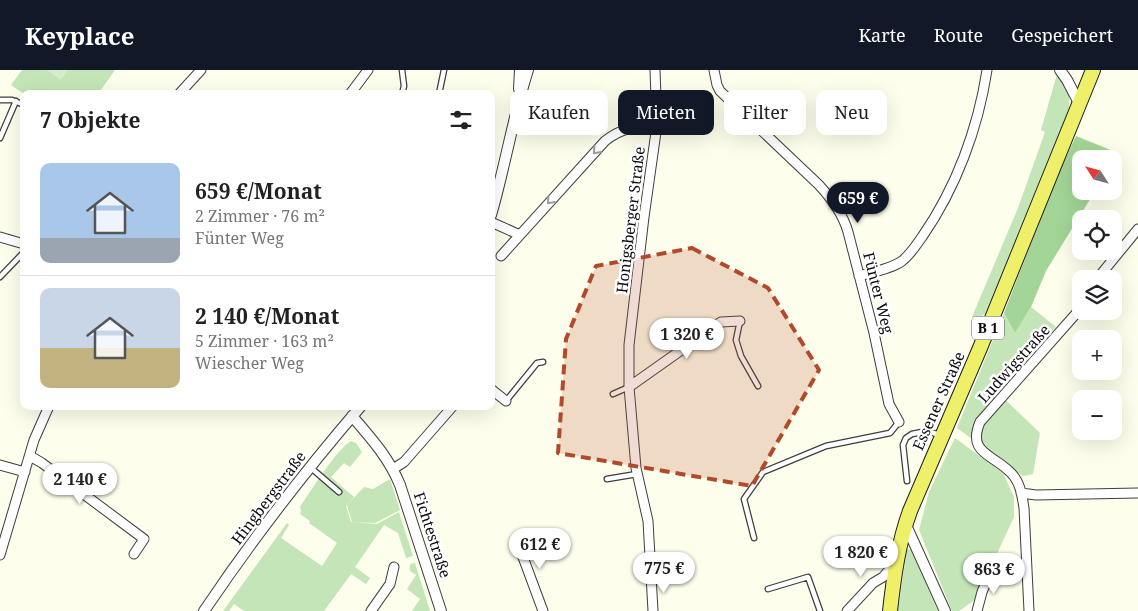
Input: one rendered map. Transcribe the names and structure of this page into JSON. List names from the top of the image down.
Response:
{
  "streets": {
    "main road": ["B 1", "Essener Straße"],
    "street": [
      "Honigsberger Straße",
      "Fünter Weg",
      "Ludwigstraße",
      "Hingbergstraße",
      "Fichtestraße"
    ]
  },
  "crossings": [
    ["Hingbergstraße", "Fichtestraße"]
  ],
  "north": "top left",
  "page": {
    "header": "Keyplace",
    "nav": ["Karte", "Route", "Gespeichert"],
    "chip": [
      "Kaufen",
      "Mieten",
      "Filter",
      "Neu"
    ],
    "heading": "7 Objekte",
    "map_buttons": ["+", "−"],
    "list": [
      {
        "name": "659 €/Monat",
        "note": "2 Zimmer · 76 m² · Fünter Weg"
      },
      {
        "name": "2 140 €/Monat",
        "note": "5 Zimmer · 163 m² · Wiescher Weg"
      }
    ],
    "price": [
      "659 €",
      "1 320 €",
      "2 140 €",
      "612 €",
      "1 820 €",
      "775 €",
      "863 €"
    ]
  }
}
